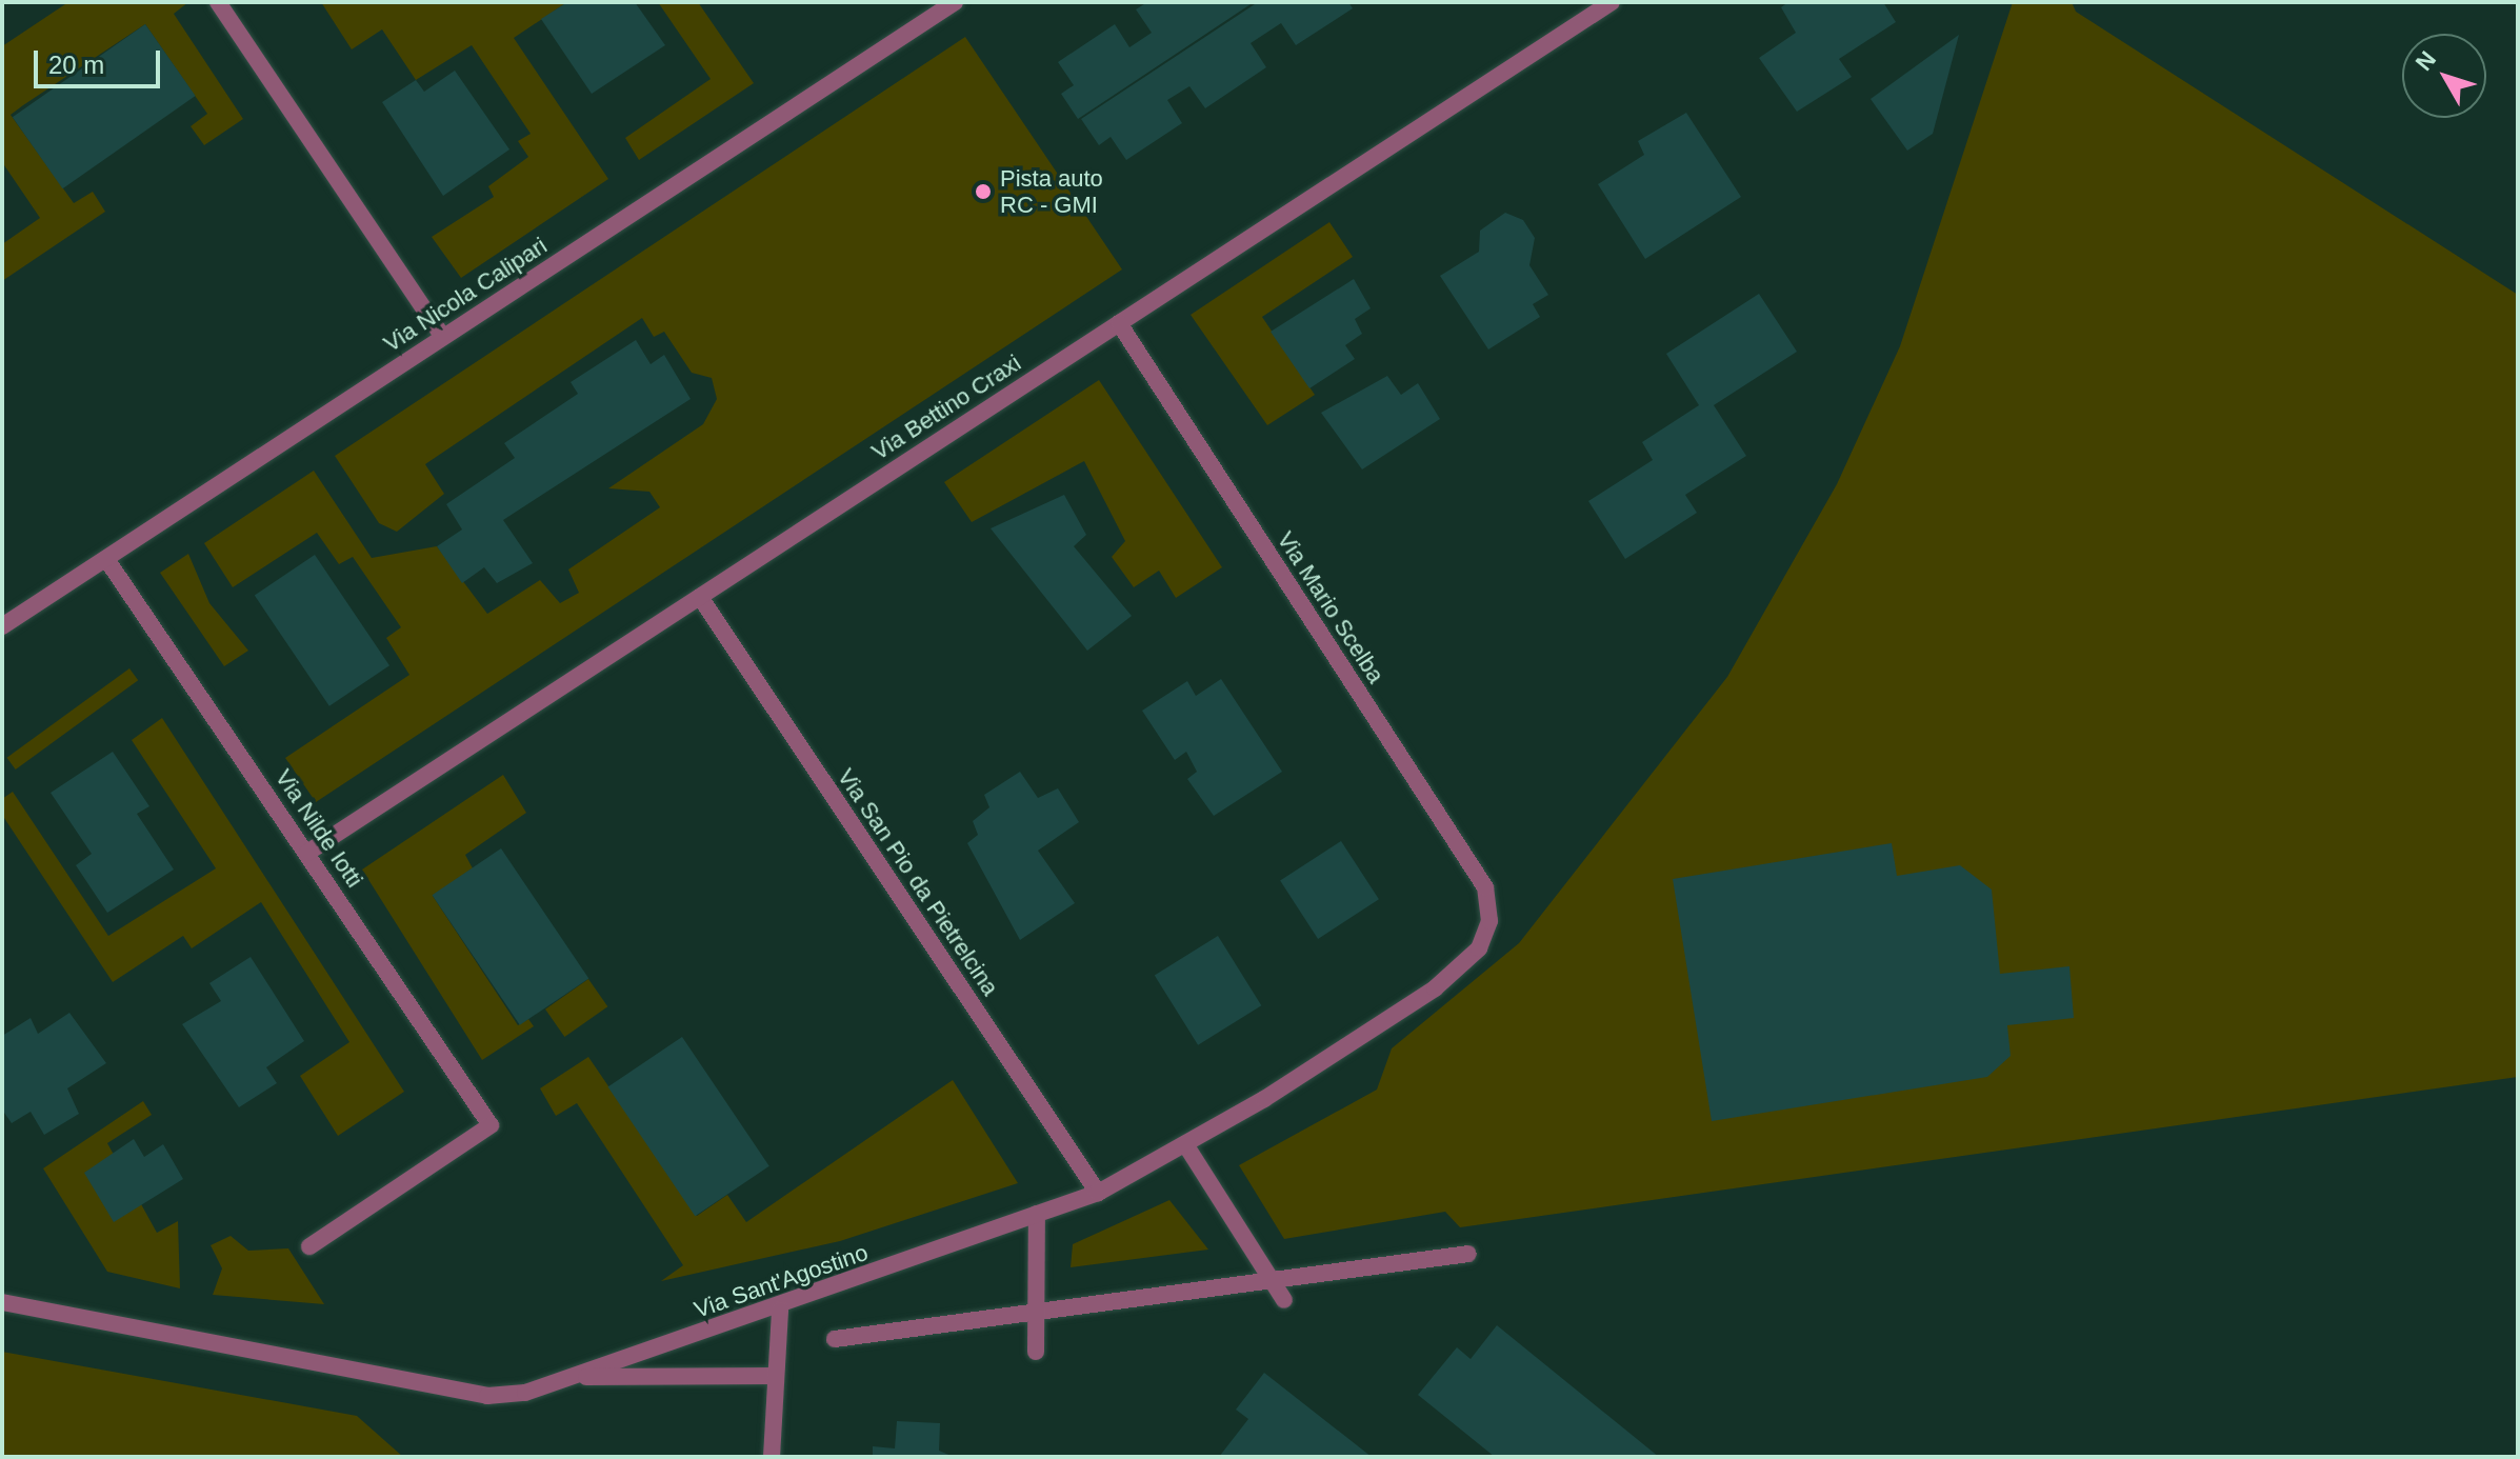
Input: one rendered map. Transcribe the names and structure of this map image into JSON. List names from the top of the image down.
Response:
{
  "streets": {
    "street": [
      "Via Nicola Calipari",
      "Via Bettino Craxi",
      "Via Mario Scelba",
      "Via Nilde Iotti",
      "Via San Pio da Pietrelcina",
      "Via Sant'Agostino"
    ]
  },
  "crossings": [
    ["Via Nicola Calipari", "Via Nilde Iotti"],
    ["Via Bettino Craxi", "Via Mario Scelba"],
    ["Via Bettino Craxi", "Via Nilde Iotti"],
    ["Via Bettino Craxi", "Via San Pio da Pietrelcina"],
    ["Via Mario Scelba", "Via Sant'Agostino"],
    ["Via San Pio da Pietrelcina", "Via Sant'Agostino"]
  ],
  "places": ["Pista auto RC - GMI"],
  "scale_bar": "20 m",
  "north": "top left"
}
